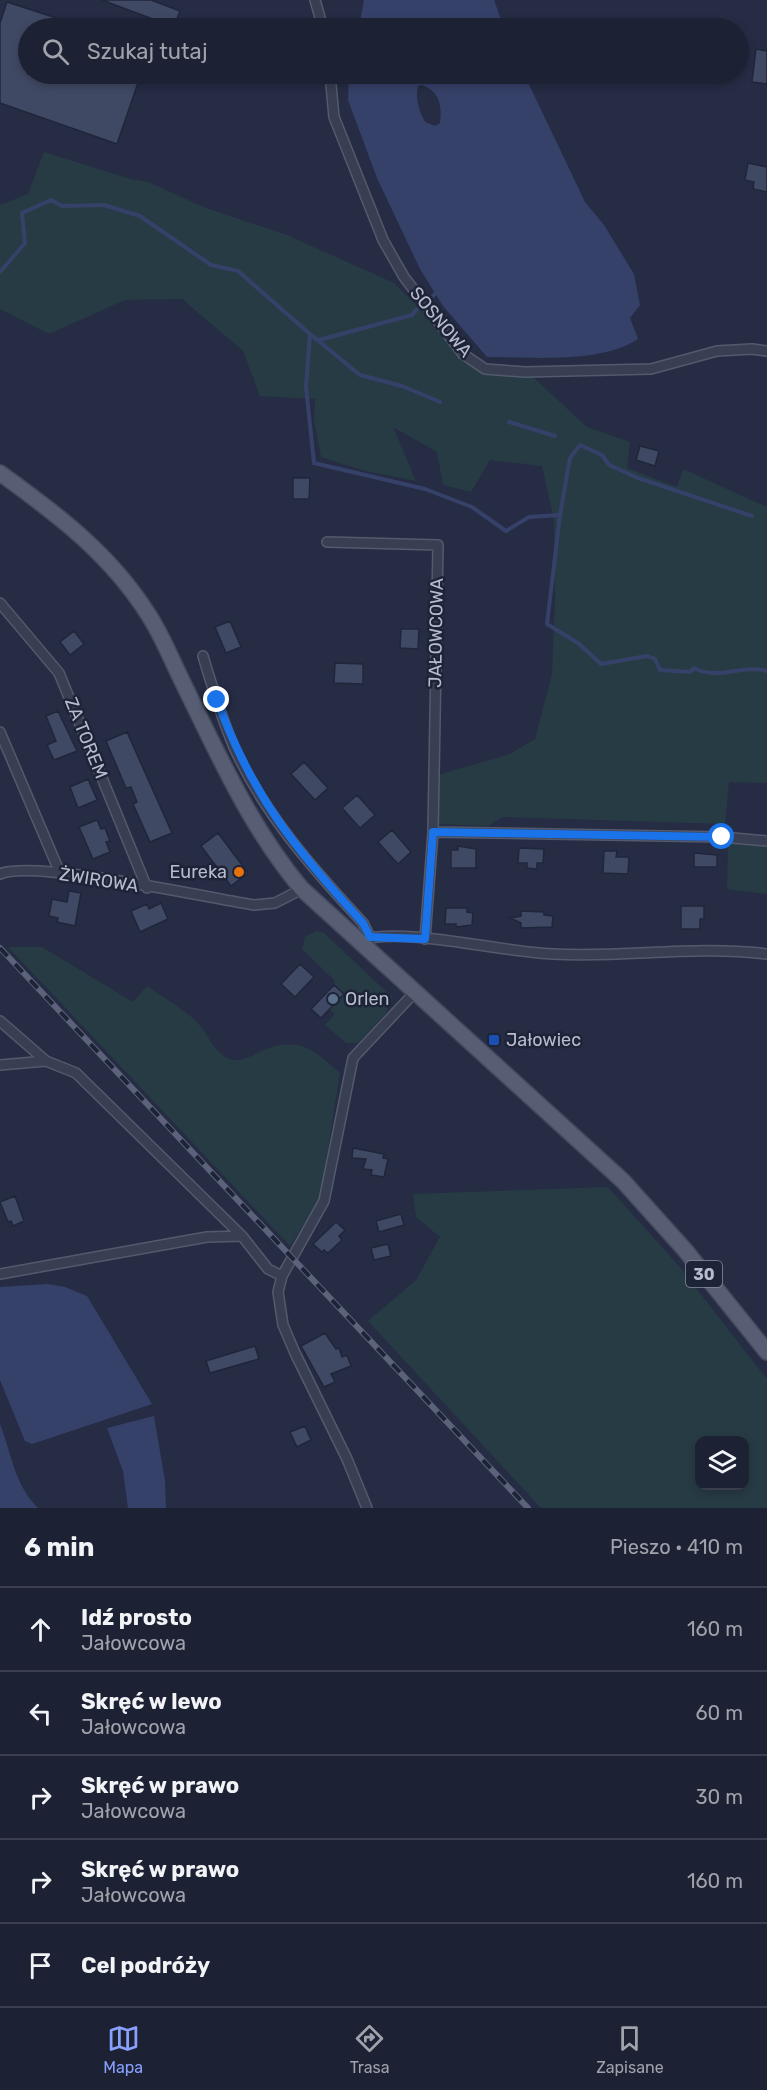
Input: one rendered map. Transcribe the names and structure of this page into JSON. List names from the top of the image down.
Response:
{
  "streets": {
    "main road": ["30"],
    "street": [
      "SOSNOWA",
      "JAŁOWCOWA",
      "ZA TOREM",
      "ŻWIROWA"
    ]
  },
  "crossings": [
    ["ZA TOREM", "ŻWIROWA"],
    ["ŻWIROWA", "30"]
  ],
  "places": {
    "other": ["Eureka", "Orlen"],
    "transit": ["Jałowiec"]
  },
  "page": {
    "search": "Szukaj tutaj",
    "heading": ["6 min", "Pieszo · 410 m"],
    "list": [
      ["Idź prosto", "Jałowcowa", "160 m"],
      ["Skręć w lewo", "Jałowcowa", "60 m"],
      ["Skręć w prawo", "Jałowcowa", "30 m"],
      ["Skręć w prawo", "Jałowcowa", "160 m"],
      "Cel podróży"
    ],
    "nav": ["Mapa", "Trasa", "Zapisane"]
  }
}
